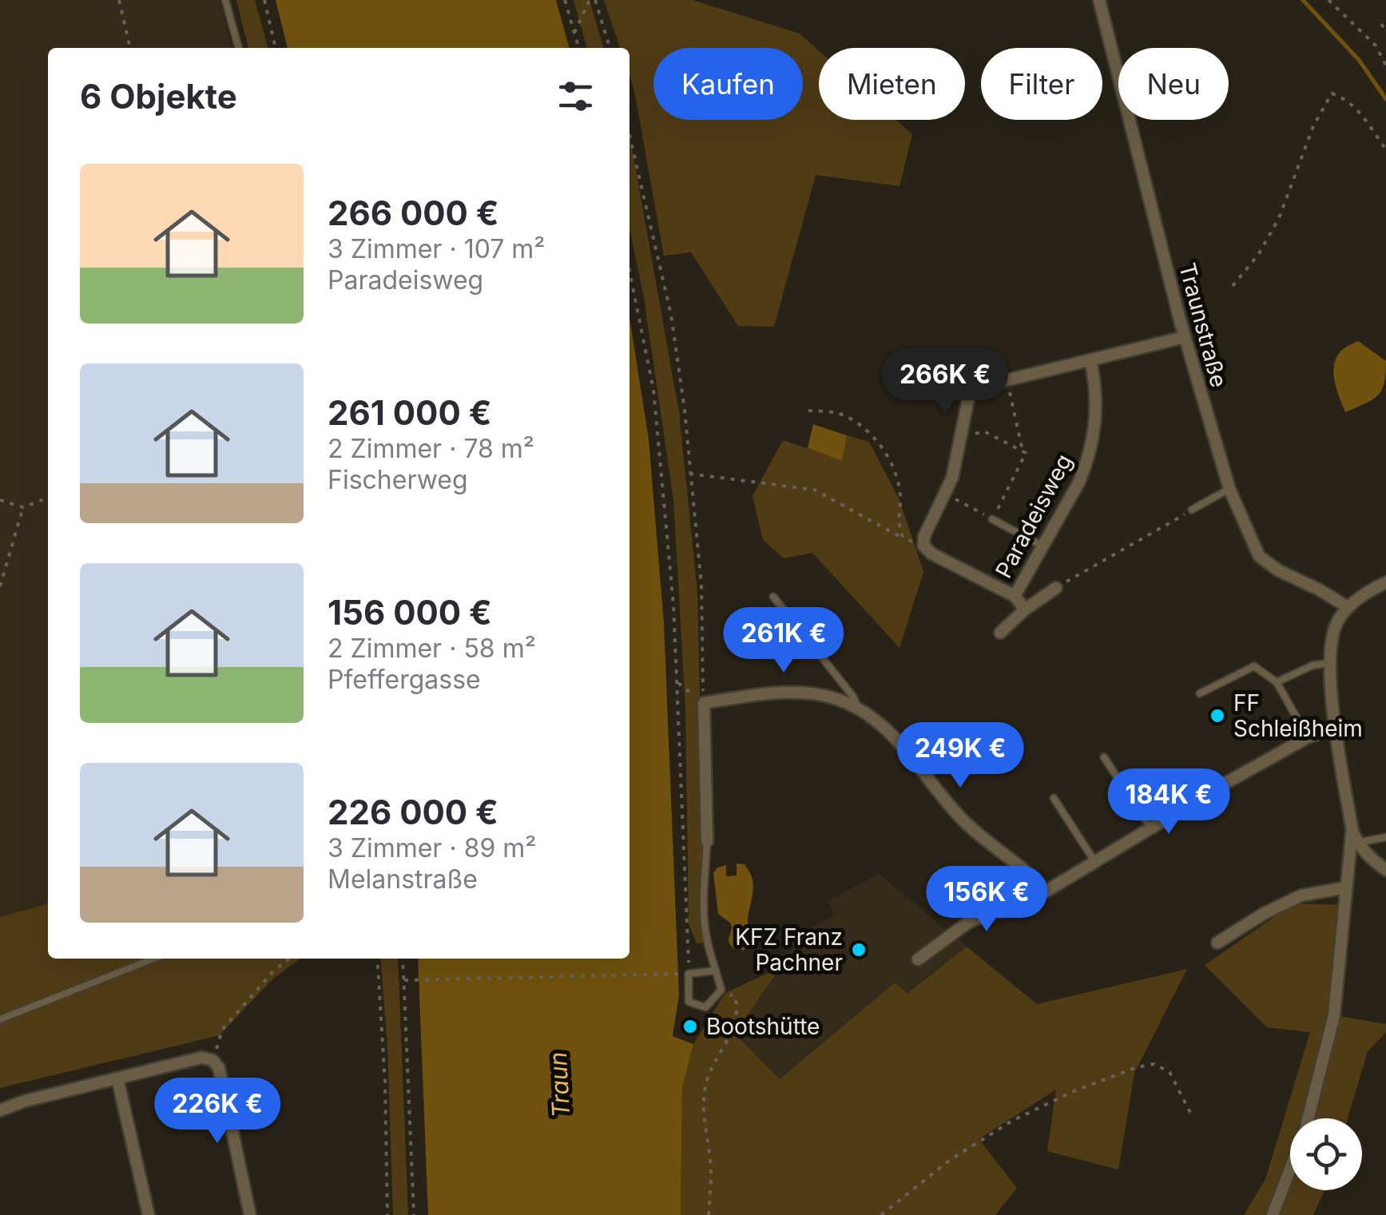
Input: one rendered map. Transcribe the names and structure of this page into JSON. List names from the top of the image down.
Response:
{
  "streets": {
    "street": ["Traunstraße", "Paradeisweg"]
  },
  "water": ["Traun"],
  "places": ["FF Schleißheim", "KFZ Franz Pachner", "Bootshütte"],
  "page": {
    "chip": [
      "Kaufen",
      "Mieten",
      "Filter",
      "Neu"
    ],
    "heading": "6 Objekte",
    "list": [
      {
        "name": "266 000 €",
        "note": "3 Zimmer · 107 m² · Paradeisweg"
      },
      {
        "name": "261 000 €",
        "note": "2 Zimmer · 78 m² · Fischerweg"
      },
      {
        "name": "156 000 €",
        "note": "2 Zimmer · 58 m² · Pfeffergasse"
      },
      {
        "name": "226 000 €",
        "note": "3 Zimmer · 89 m² · Melanstraße"
      }
    ],
    "price": [
      "266K €",
      "261K €",
      "249K €",
      "184K €",
      "156K €",
      "226K €"
    ]
  }
}
